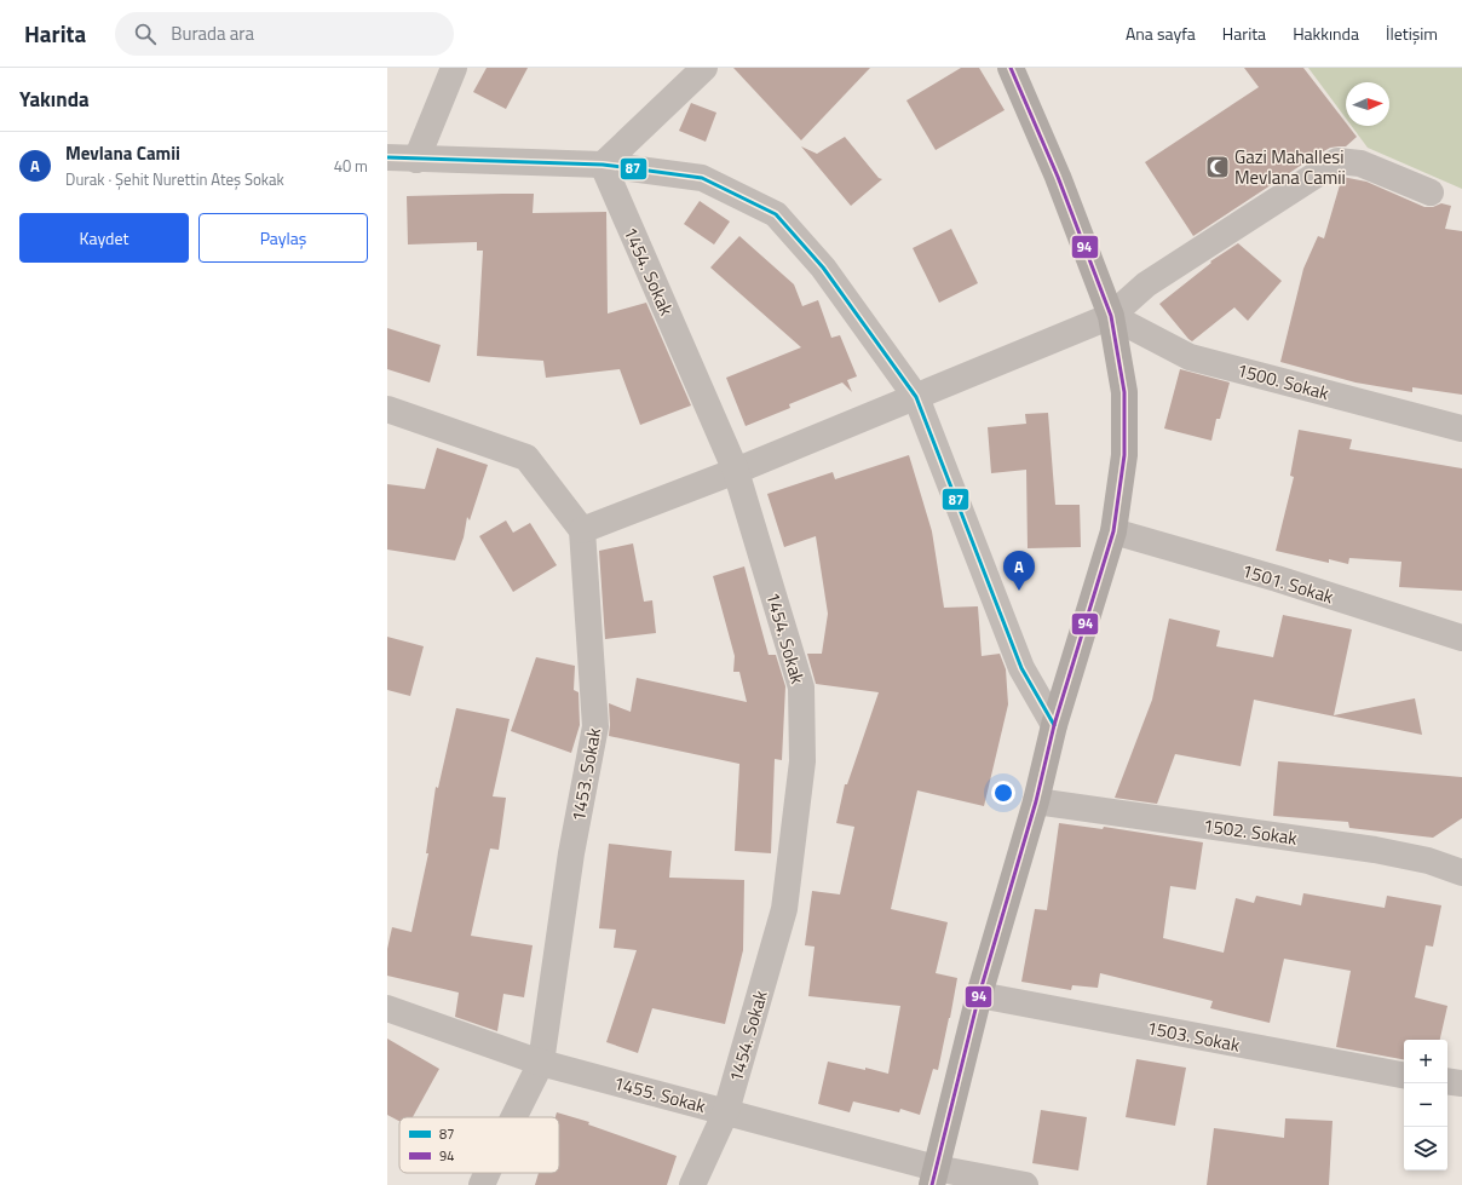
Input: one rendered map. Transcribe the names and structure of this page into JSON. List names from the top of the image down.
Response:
{
  "streets": {
    "street": [
      "1454. Sokak",
      "1500. Sokak",
      "1501. Sokak",
      "1453. Sokak",
      "1502. Sokak",
      "1503. Sokak",
      "1455. Sokak"
    ]
  },
  "crossings": [
    ["1454. Sokak", "1455. Sokak"],
    ["1453. Sokak", "1455. Sokak"]
  ],
  "places": {
    "mosque": ["Gazi Mahallesi Mevlana Camii"]
  },
  "lines": ["transit line 94", "transit line 87"],
  "legend": ["87", "94"],
  "north": "right",
  "page": {
    "header": "Harita",
    "search": "Burada ara",
    "nav": [
      "Ana sayfa",
      "Harita",
      "Hakkında",
      "İletişim"
    ],
    "heading": "Yakında",
    "list": [
      {
        "mark": "A",
        "name": "Mevlana Camii",
        "note": "Durak · Şehit Nurettin Ateş Sokak",
        "value": "40 m"
      }
    ],
    "buttons": ["Kaydet", "Paylaş"],
    "pins": "A",
    "map_buttons": ["+", "−"]
  }
}
